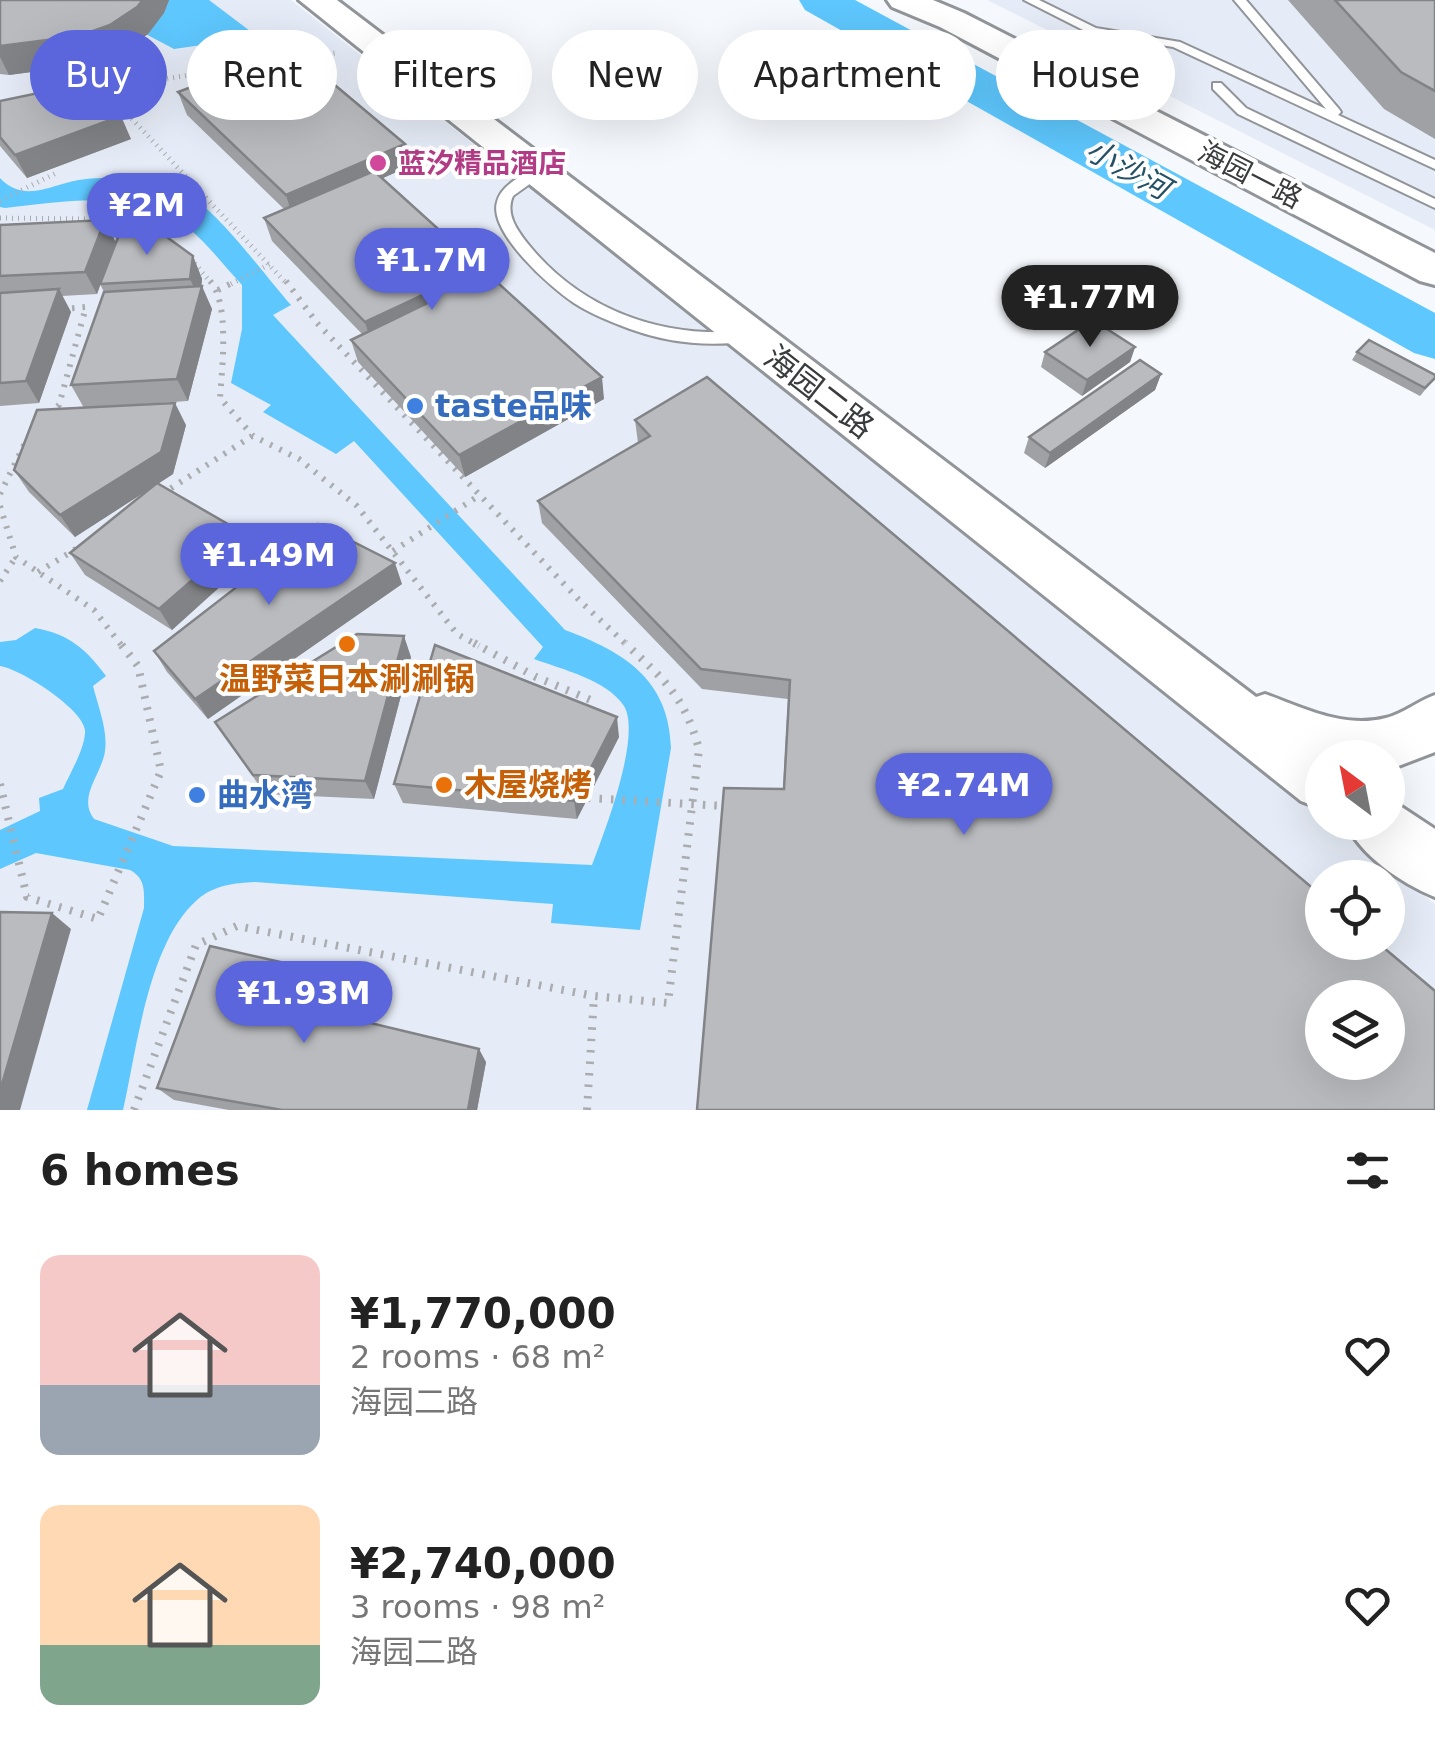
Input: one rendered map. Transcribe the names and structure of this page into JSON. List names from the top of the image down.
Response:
{
  "streets": {
    "street": ["海园一路", "海园二路"]
  },
  "water": ["小沙河"],
  "places": [
    "蓝汐精品酒店",
    "taste品味",
    "温野菜日本涮涮锅",
    "木屋烧烤",
    "曲水湾"
  ],
  "north": "top left",
  "page": {
    "chip": [
      "Buy",
      "Rent",
      "Filters",
      "New",
      "Apartment",
      "House"
    ],
    "price": [
      "¥2M",
      "¥1.7M",
      "¥1.77M",
      "¥1.49M",
      "¥2.74M",
      "¥1.93M"
    ],
    "heading": "6 homes",
    "list": [
      {
        "name": "¥1,770,000",
        "note": "2 rooms · 68 m² · 海园二路"
      },
      {
        "name": "¥2,740,000",
        "note": "3 rooms · 98 m² · 海园二路"
      }
    ]
  }
}
